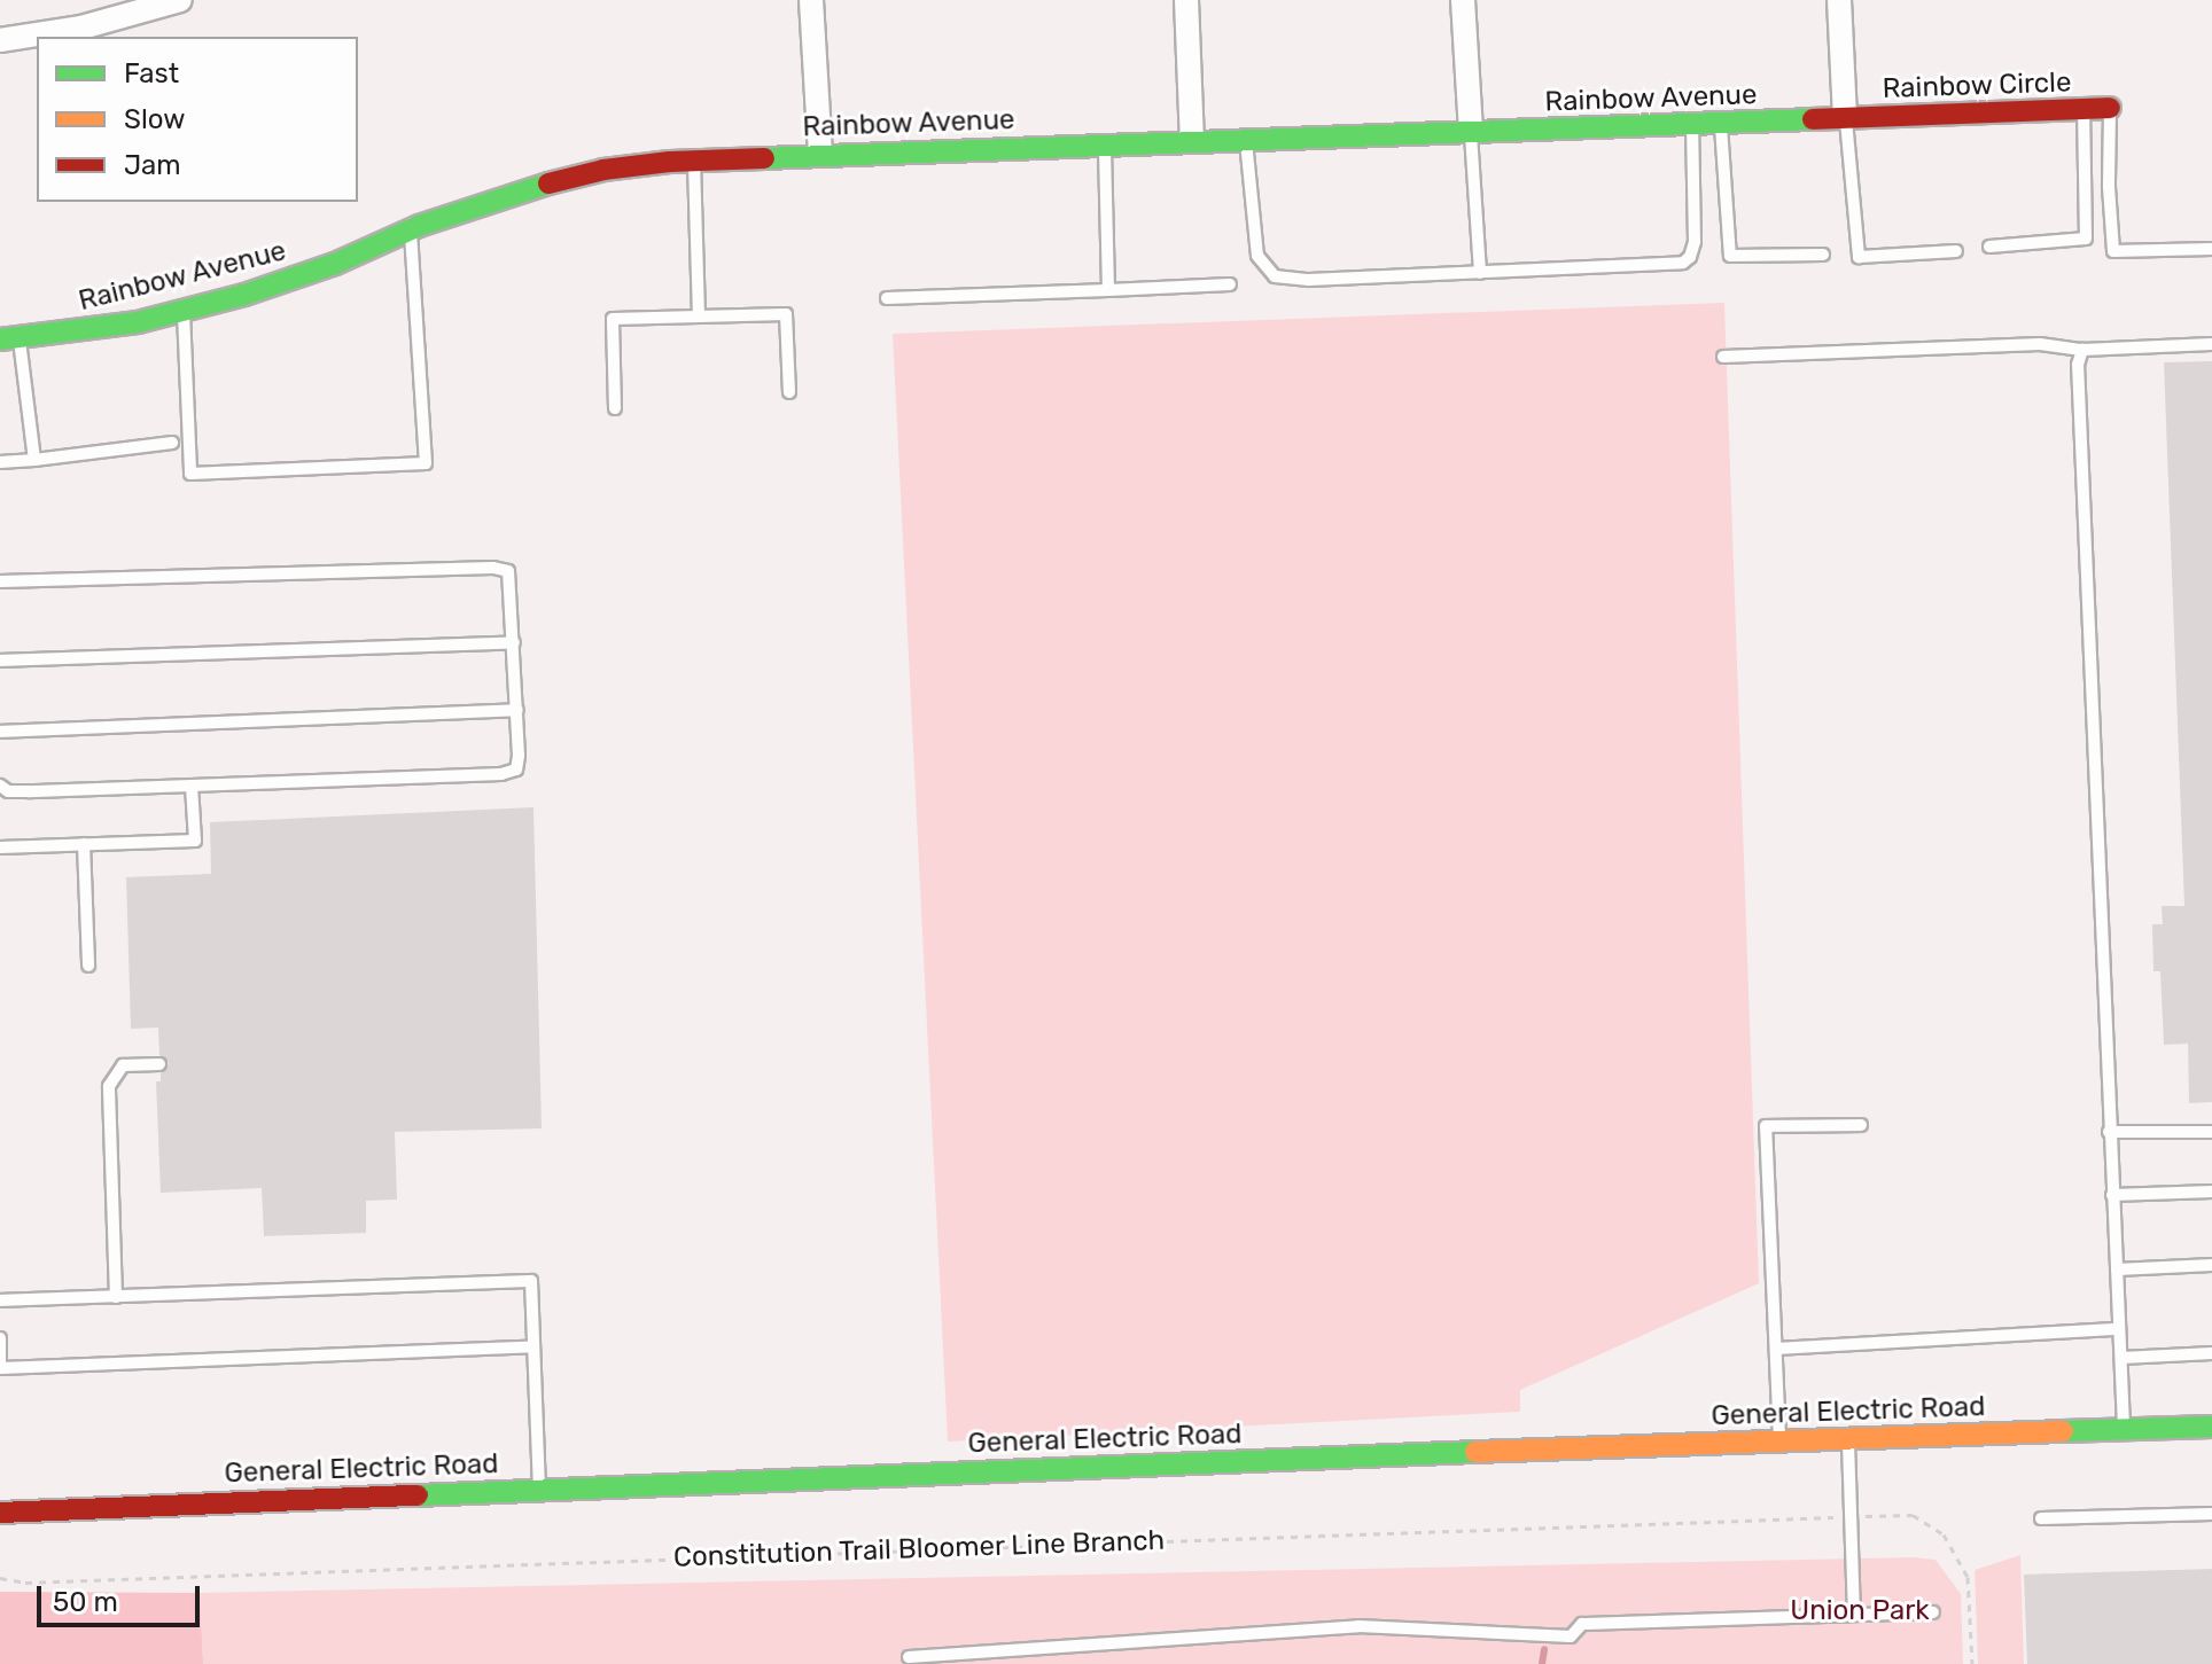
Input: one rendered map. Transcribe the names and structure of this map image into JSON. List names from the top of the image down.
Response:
{
  "streets": {
    "main road": ["Rainbow Circle", "Rainbow Avenue", "General Electric Road"],
    "path": ["Constitution Trail Bloomer Line Branch"]
  },
  "crossings": [
    ["Rainbow Circle", "Rainbow Avenue"]
  ],
  "parks": ["Union Park"],
  "legend": ["Fast", "Slow", "Jam"],
  "scale_bar": "50 m"
}
